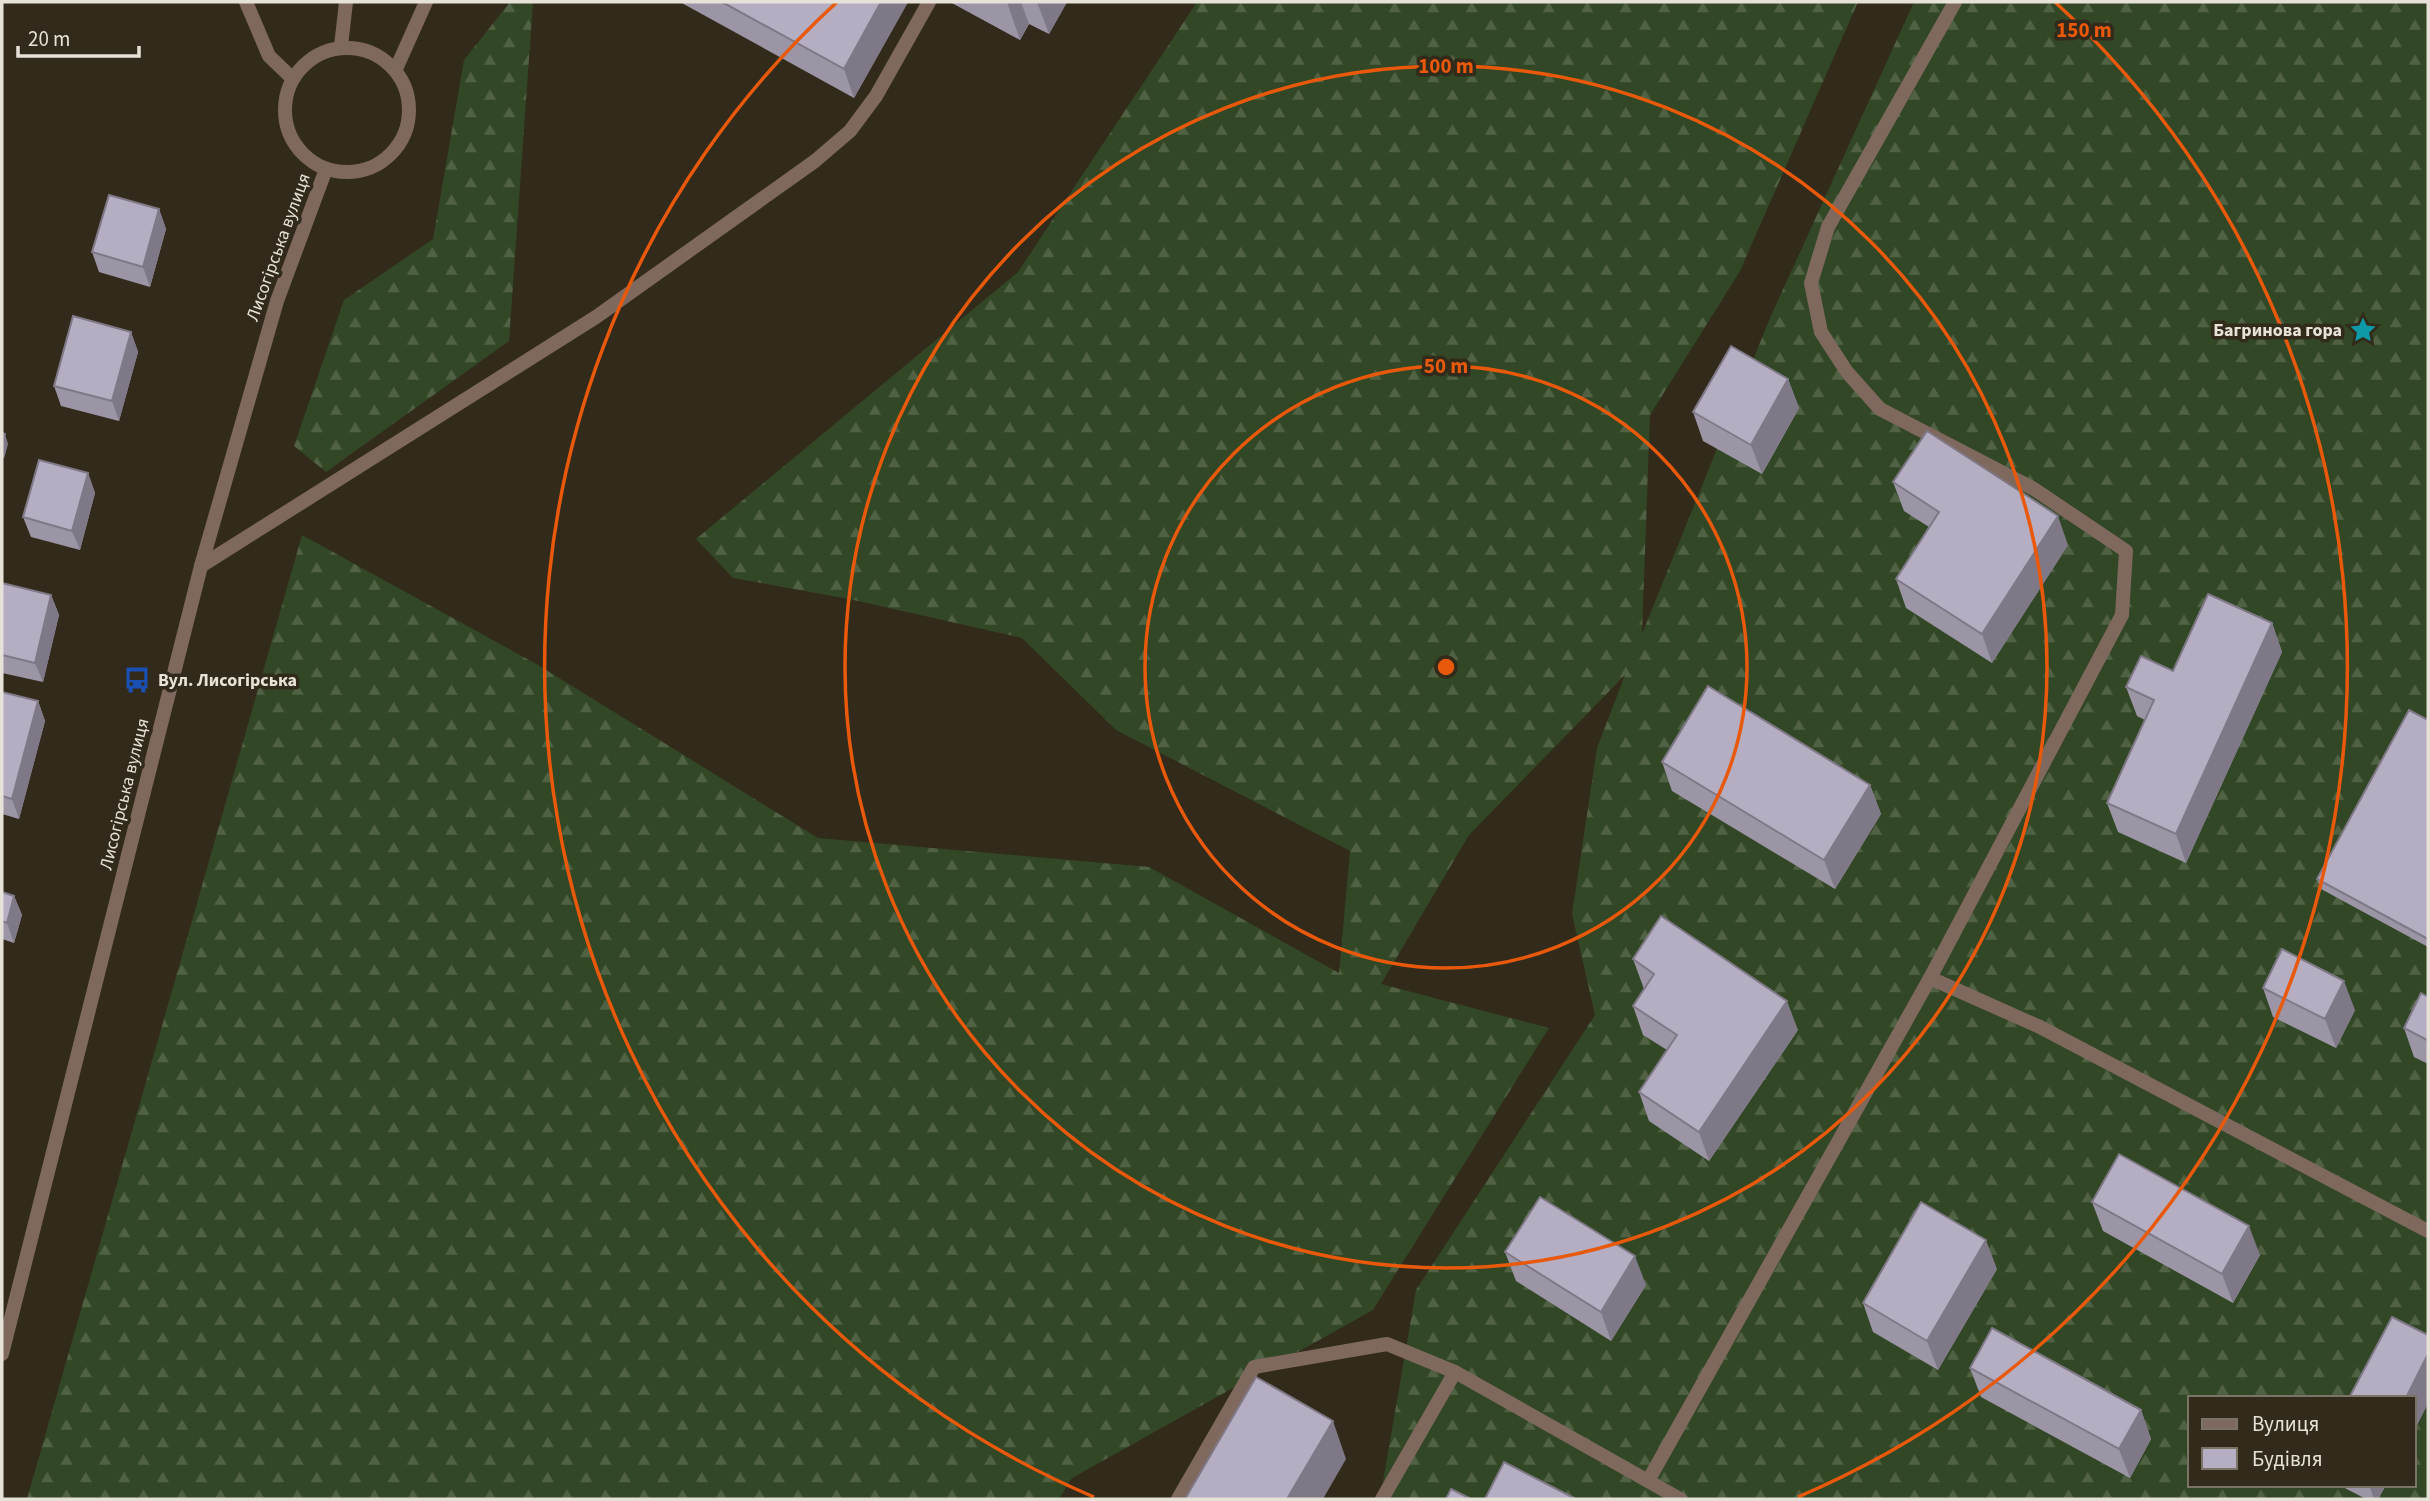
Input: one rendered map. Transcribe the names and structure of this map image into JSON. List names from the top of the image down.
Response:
{
  "streets": {
    "street": ["Лисогірська вулиця"]
  },
  "places": {
    "place": ["Багринова гора"],
    "bus stop": ["Вул. Лисогірська"]
  },
  "legend": ["Вулиця", "Будівля"],
  "scale_bar": "20 m",
  "rings": ["150 m", "100 m", "50 m"]
}
